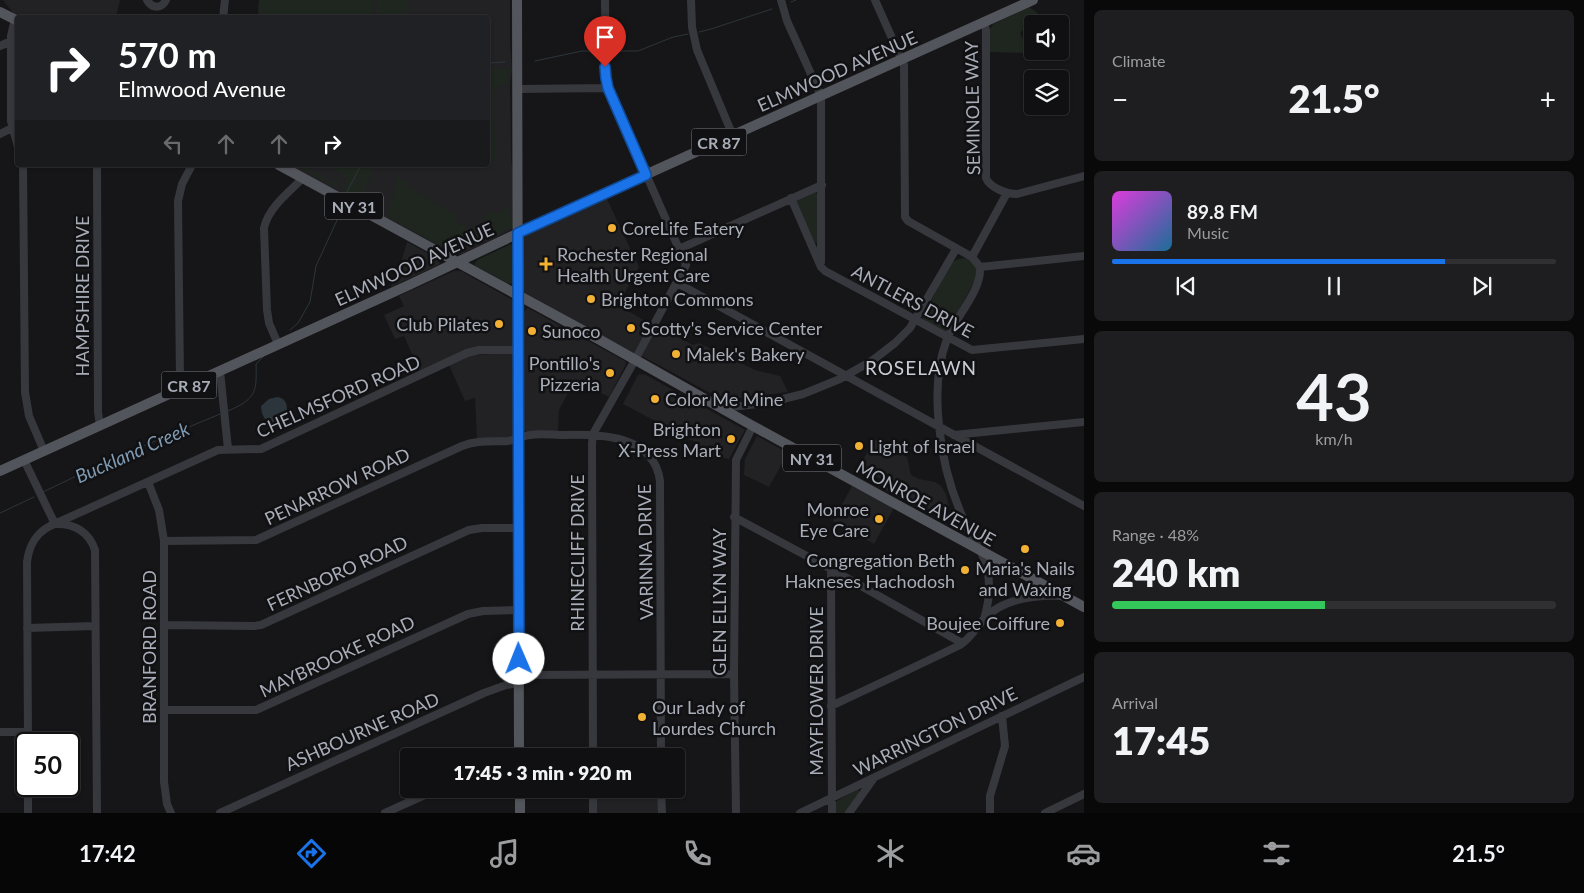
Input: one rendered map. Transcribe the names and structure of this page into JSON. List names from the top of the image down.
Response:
{
  "streets": {
    "main road": [
      "ELMWOOD AVENUE",
      "CR 87",
      "NY 31",
      "MONROE AVENUE"
    ],
    "street": [
      "SEMINOLE WAY",
      "HAMPSHIRE DRIVE",
      "ANTLERS DRIVE",
      "CHELMSFORD ROAD",
      "PENARROW ROAD",
      "VARINNA DRIVE",
      "RHINECLIFF DRIVE",
      "FERNBORO ROAD",
      "GLEN ELLYN WAY",
      "BRANFORD ROAD",
      "MAYBROOKE ROAD",
      "MAYFLOWER DRIVE",
      "ASHBOURNE ROAD",
      "WARRINGTON DRIVE"
    ]
  },
  "crossings": [
    ["ELMWOOD AVENUE", "SEMINOLE WAY"],
    ["ELMWOOD AVENUE", "HAMPSHIRE DRIVE"],
    ["ELMWOOD AVENUE", "MONROE AVENUE"],
    ["CHELMSFORD ROAD", "BRANFORD ROAD"],
    ["PENARROW ROAD", "VARINNA DRIVE"],
    ["PENARROW ROAD", "BRANFORD ROAD"],
    ["MONROE AVENUE", "RHINECLIFF DRIVE"],
    ["MONROE AVENUE", "GLEN ELLYN WAY"],
    ["VARINNA DRIVE", "RHINECLIFF DRIVE"],
    ["VARINNA DRIVE", "ASHBOURNE ROAD"],
    ["RHINECLIFF DRIVE", "ASHBOURNE ROAD"],
    ["FERNBORO ROAD", "BRANFORD ROAD"],
    ["GLEN ELLYN WAY", "ASHBOURNE ROAD"],
    ["BRANFORD ROAD", "MAYBROOKE ROAD"],
    ["MAYFLOWER DRIVE", "WARRINGTON DRIVE"]
  ],
  "districts": ["ROSELAWN"],
  "water": ["Buckland Creek"],
  "places": {
    "other": [
      "CoreLife Eatery",
      "Brighton Commons",
      "Club Pilates",
      "Scotty's Service Center",
      "Sunoco",
      "Malek's Bakery",
      "Pontillo's Pizzeria",
      "Color Me Mine",
      "Brighton X-Press Mart",
      "Light of Israel",
      "Monroe Eye Care",
      "Maria's Nails and Waxing",
      "Congregation Beth Hakneses Hachodosh",
      "Boujee Coiffure",
      "Our Lady of Lourdes Church"
    ],
    "health": ["Rochester Regional Health Urgent Care"]
  },
  "page": {
    "tile": [
      "Climate",
      ["43", "km/h"],
      ["Range · 48%", "240 km"],
      ["Arrival", "17:45"]
    ],
    "turn": ["570 m", "Elmwood Avenue"],
    "heat": ["−", "21.5°", "+"],
    "song": ["89.8 FM", "Music"],
    "limit": "50",
    "trip": "17:45 · 3 min · 920 m",
    "tabs": ["17:42", "21.5°"]
  }
}
